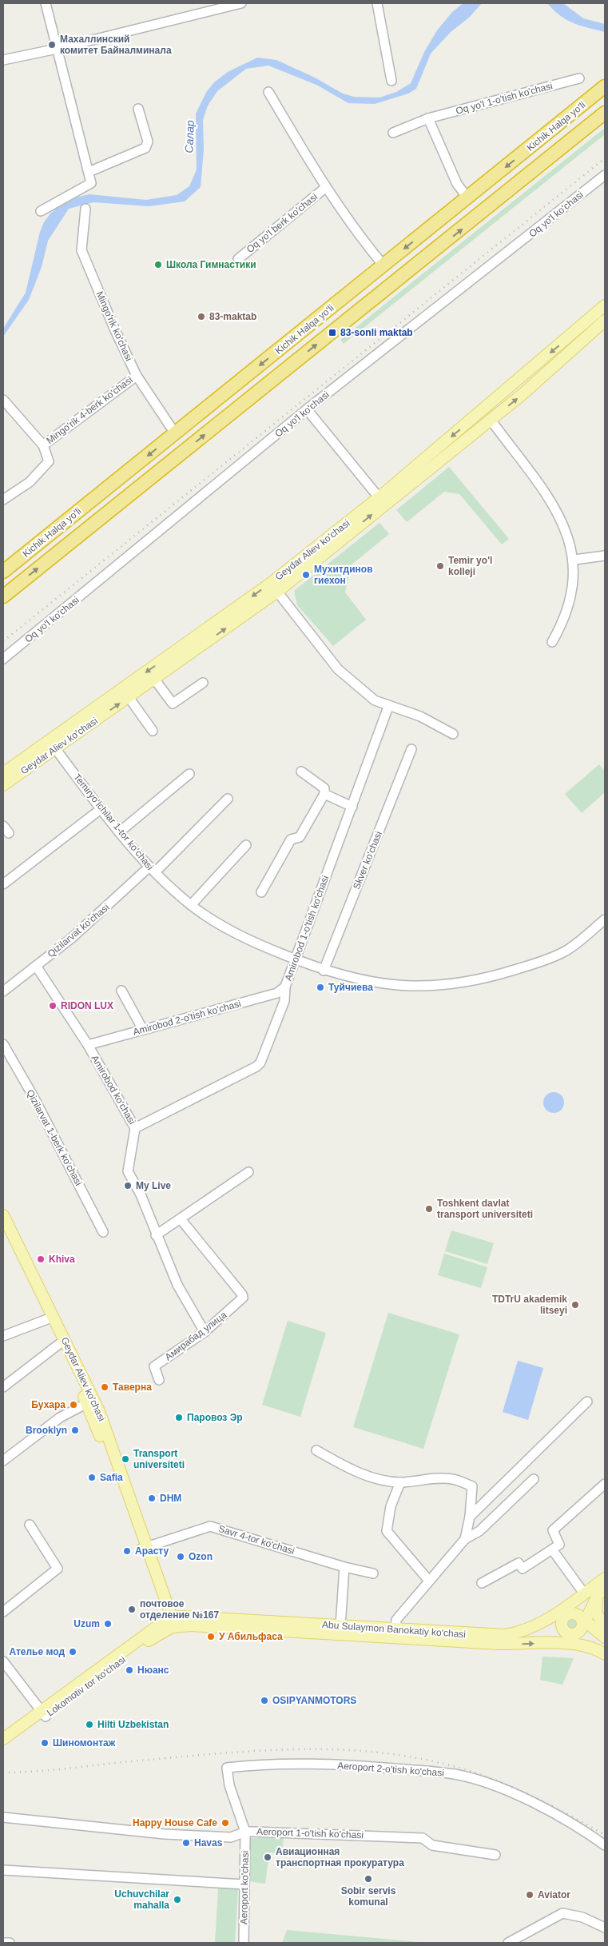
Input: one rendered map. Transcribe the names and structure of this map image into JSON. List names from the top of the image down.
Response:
{
  "streets": {
    "highway": ["Kichik Halqa yo'li"],
    "main road": ["Geydar Aliev ko'chasi", "Abu Sulaymon Banokatiy ko'chasi", "Lokomotiv tor ko'chasi"],
    "street": [
      "Oq yo'l 1-o'tish ko'chasi",
      "Oq yo'l ko'chasi",
      "Oq yo'l berk ko'chasi",
      "Mingo'rik ko'chasi",
      "Mingo'rik 4-berk ko'chasi",
      "Temiryo‘lchilar 1-tor koʻchasi",
      "Skver ko'chasi",
      "Amirobod 1-o'tish ko'chasi",
      "Qizilarvat ko'chasi",
      "Amirobod 2-o'tish ko'chasi",
      "Amirobod ko'chasi",
      "Qizilarvat 1-berk ko'chasi",
      "Амирабад улица",
      "Savr 4-tor ko'chasi",
      "Aeroport 2-o'tish ko'chasi",
      "Aeroport 1-o'tish ko'chasi",
      "Aeroport ko'chasi"
    ]
  },
  "crossings": [
    ["Kichik Halqa yo'li", "Oq yo'l berk ko'chasi"],
    ["Kichik Halqa yo'li", "Mingo'rik ko'chasi"],
    ["Mingo'rik ko'chasi", "Mingo'rik 4-berk ko'chasi"],
    ["Geydar Aliev ko'chasi", "Temiryo‘lchilar 1-tor koʻchasi"],
    ["Geydar Aliev ko'chasi", "Savr 4-tor ko'chasi"],
    ["Geydar Aliev ko'chasi", "Abu Sulaymon Banokatiy ko'chasi"],
    ["Geydar Aliev ko'chasi", "Lokomotiv tor ko'chasi"],
    ["Temiryo‘lchilar 1-tor koʻchasi", "Skver ko'chasi"],
    ["Temiryo‘lchilar 1-tor koʻchasi", "Amirobod 1-o'tish ko'chasi"],
    ["Temiryo‘lchilar 1-tor koʻchasi", "Qizilarvat ko'chasi"],
    ["Amirobod 1-o'tish ko'chasi", "Amirobod 2-o'tish ko'chasi"],
    ["Amirobod 1-o'tish ko'chasi", "Amirobod ko'chasi"],
    ["Qizilarvat ko'chasi", "Amirobod ko'chasi"],
    ["Amirobod 2-o'tish ko'chasi", "Amirobod ko'chasi"],
    ["Amirobod ko'chasi", "Амирабад улица"],
    ["Abu Sulaymon Banokatiy ko'chasi", "Lokomotiv tor ko'chasi"],
    ["Aeroport 2-o'tish ko'chasi", "Aeroport 1-o'tish ko'chasi"],
    ["Aeroport 2-o'tish ko'chasi", "Aeroport ko'chasi"],
    ["Aeroport 1-o'tish ko'chasi", "Aeroport ko'chasi"]
  ],
  "water": ["Салар"],
  "places": {
    "other": [
      "Махаллинский комитет Байналминала",
      "Школа Гимнастики",
      "83-maktab",
      "Temir yo'l kolleji",
      "Мухитдинов гиехон",
      "Туйчиева",
      "RIDON LUX",
      "My Live",
      "Toshkent davlat transport universiteti",
      "Khiva",
      "TDTrU akademik litseyi",
      "Таверна",
      "Бухара",
      "Паровоз Эр",
      "Brooklyn",
      "Transport universiteti",
      "Safia",
      "DHM",
      "Арасту",
      "Ozon",
      "почтовое отделение №167",
      "Uzum",
      "У Абильфаса",
      "Ателье мод",
      "Нюанс",
      "OSIPYANMOTORS",
      "Hilti Uzbekistan",
      "Шиномонтаж",
      "Happy House Cafe",
      "Havas",
      "Авиационная транспортная прокуратура",
      "Sobir servis komunal",
      "Aviator",
      "Uchuvchilar mahalla"
    ],
    "transit": ["83-sonli maktab"]
  }
}
